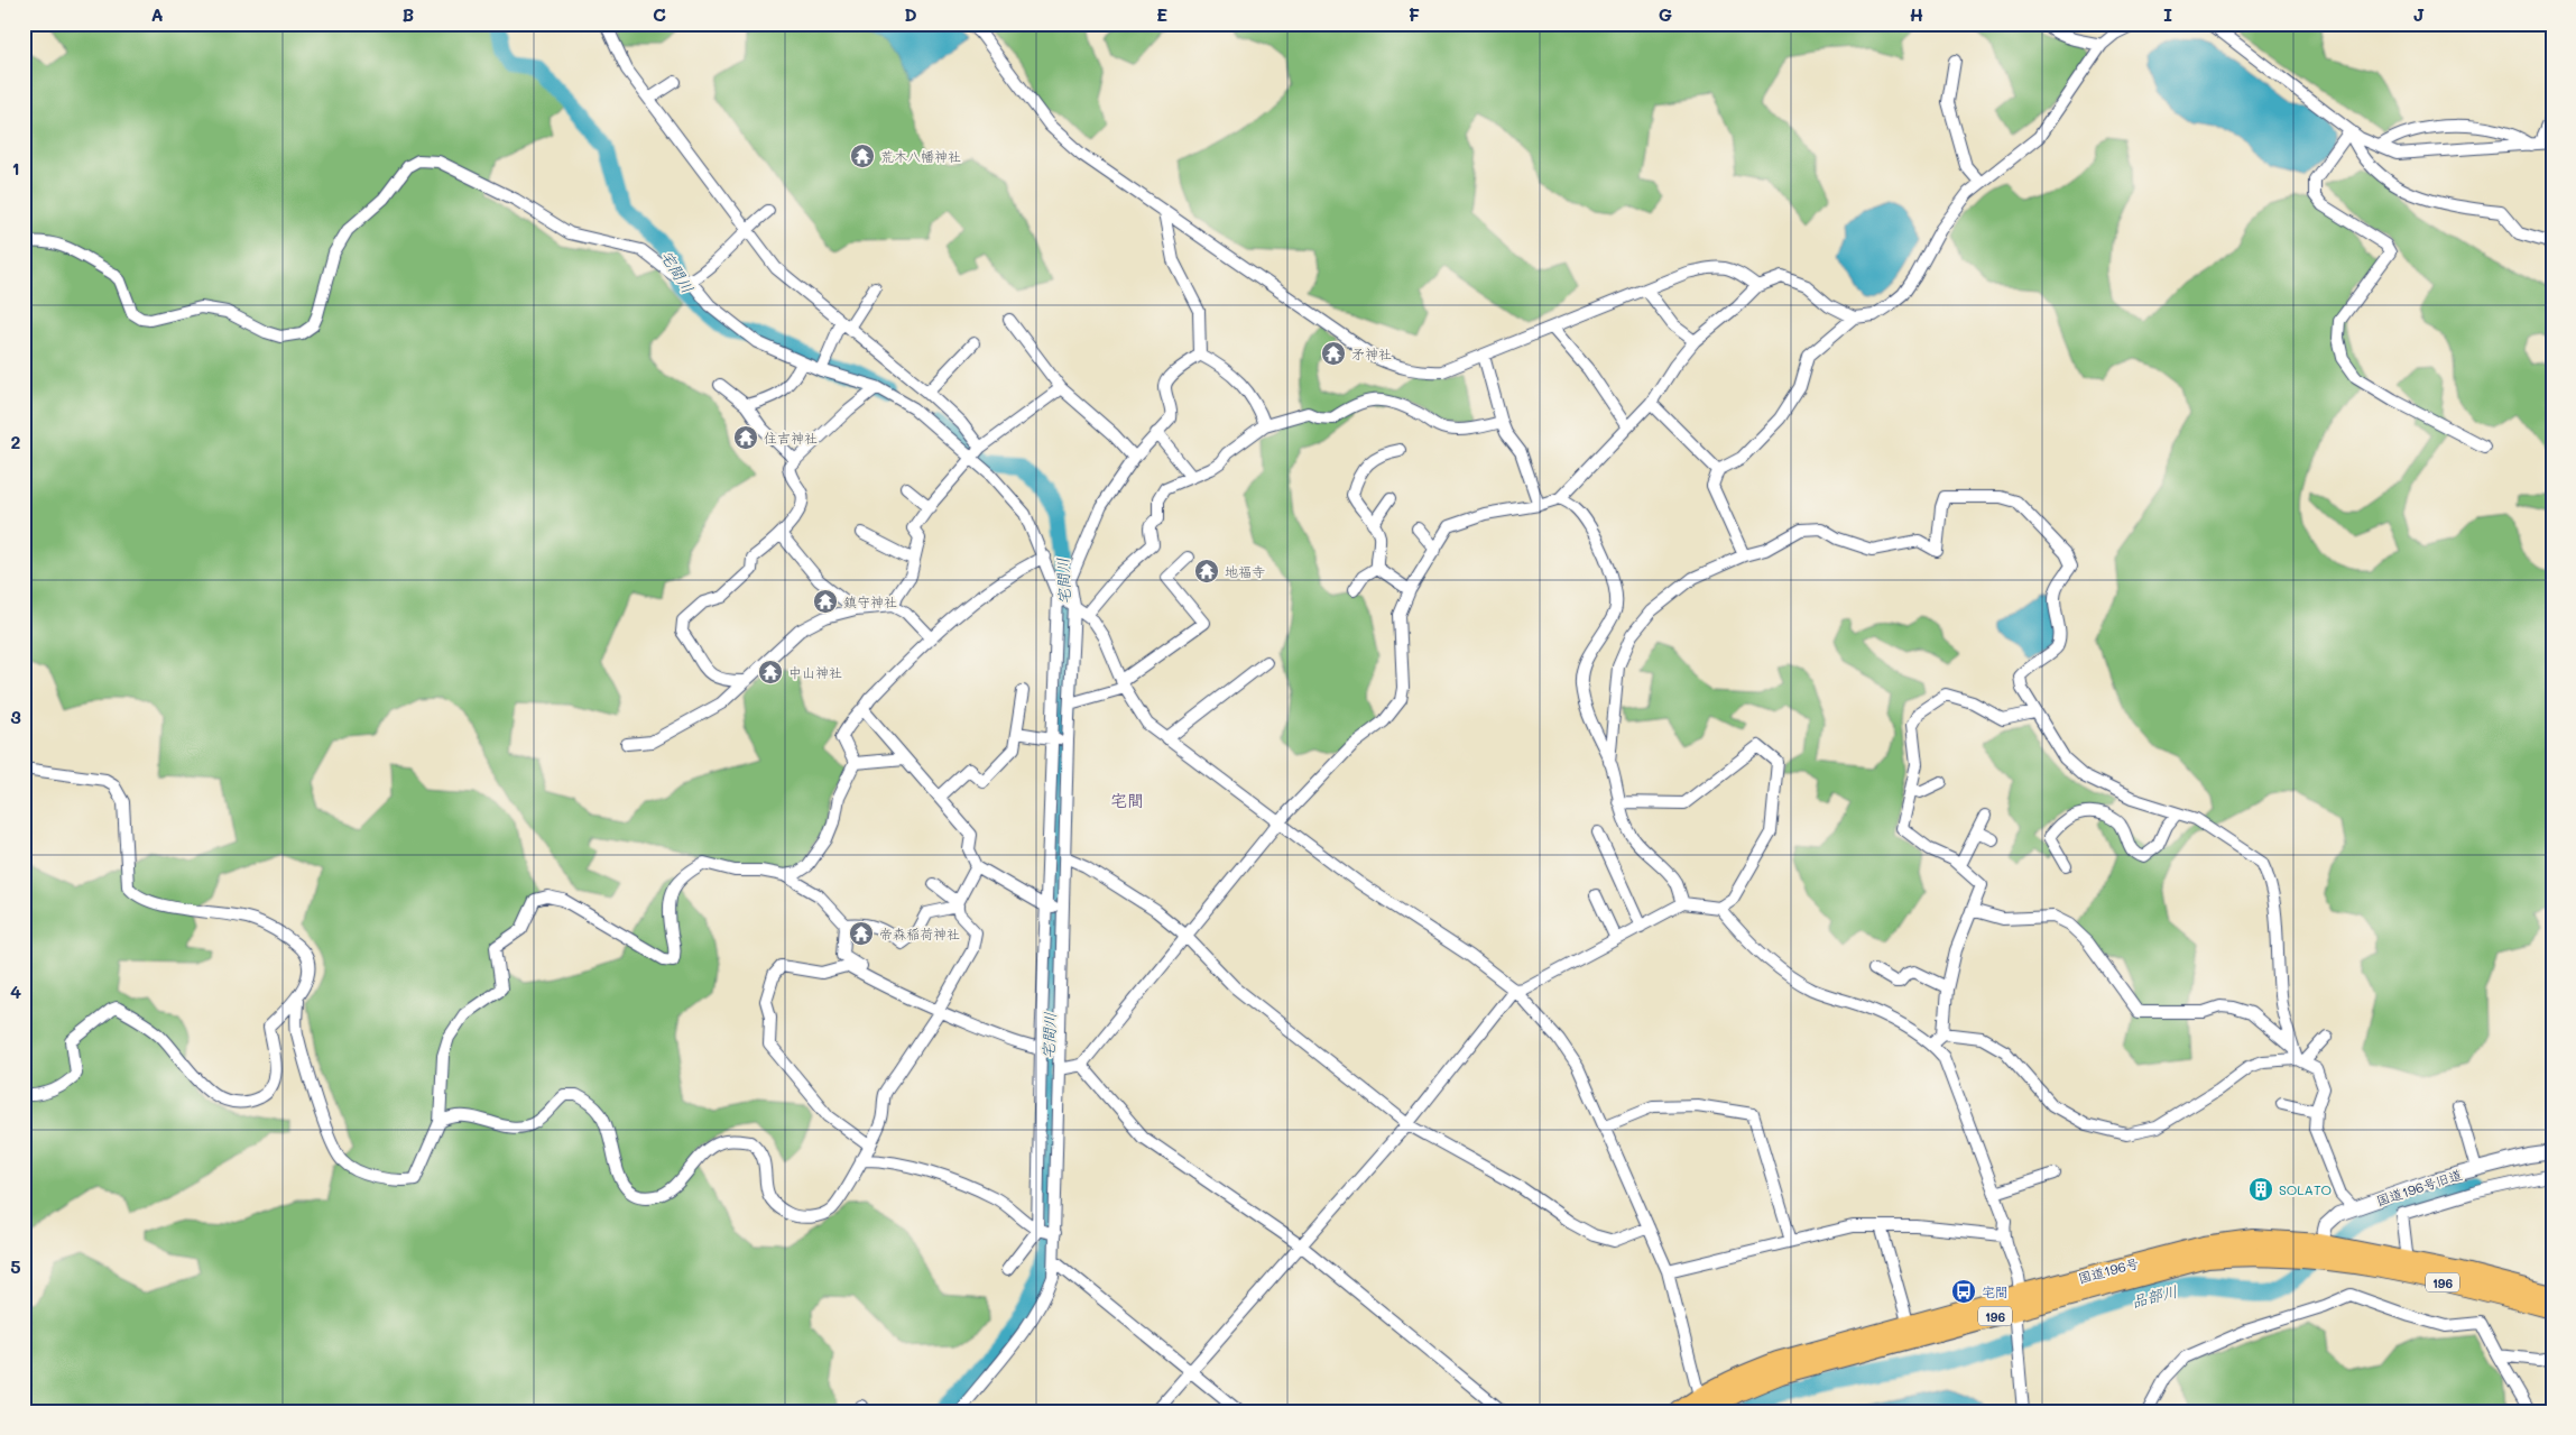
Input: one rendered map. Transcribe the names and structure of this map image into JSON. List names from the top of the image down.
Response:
{
  "streets": {
    "highway": ["国道196号", "196"],
    "street": ["国道196号旧道"]
  },
  "crossings": [
    ["国道196号旧道", "国道196号"]
  ],
  "districts": ["宅間"],
  "water": ["宅間川", "品部川"],
  "places": {
    "temple": [
      "荒木八幡神社",
      "矛神社",
      "住吉神社",
      "地福寺",
      "鎮守神社",
      "中山神社",
      "帝森稲荷神社"
    ],
    "building": ["SOLATO"],
    "bus stop": ["宅間"]
  },
  "grid": {
    "columns": [
      "A",
      "B",
      "C",
      "D",
      "E",
      "F",
      "G",
      "H",
      "I",
      "J"
    ],
    "rows": [
      "1",
      "2",
      "3",
      "4",
      "5"
    ]
  }
}
